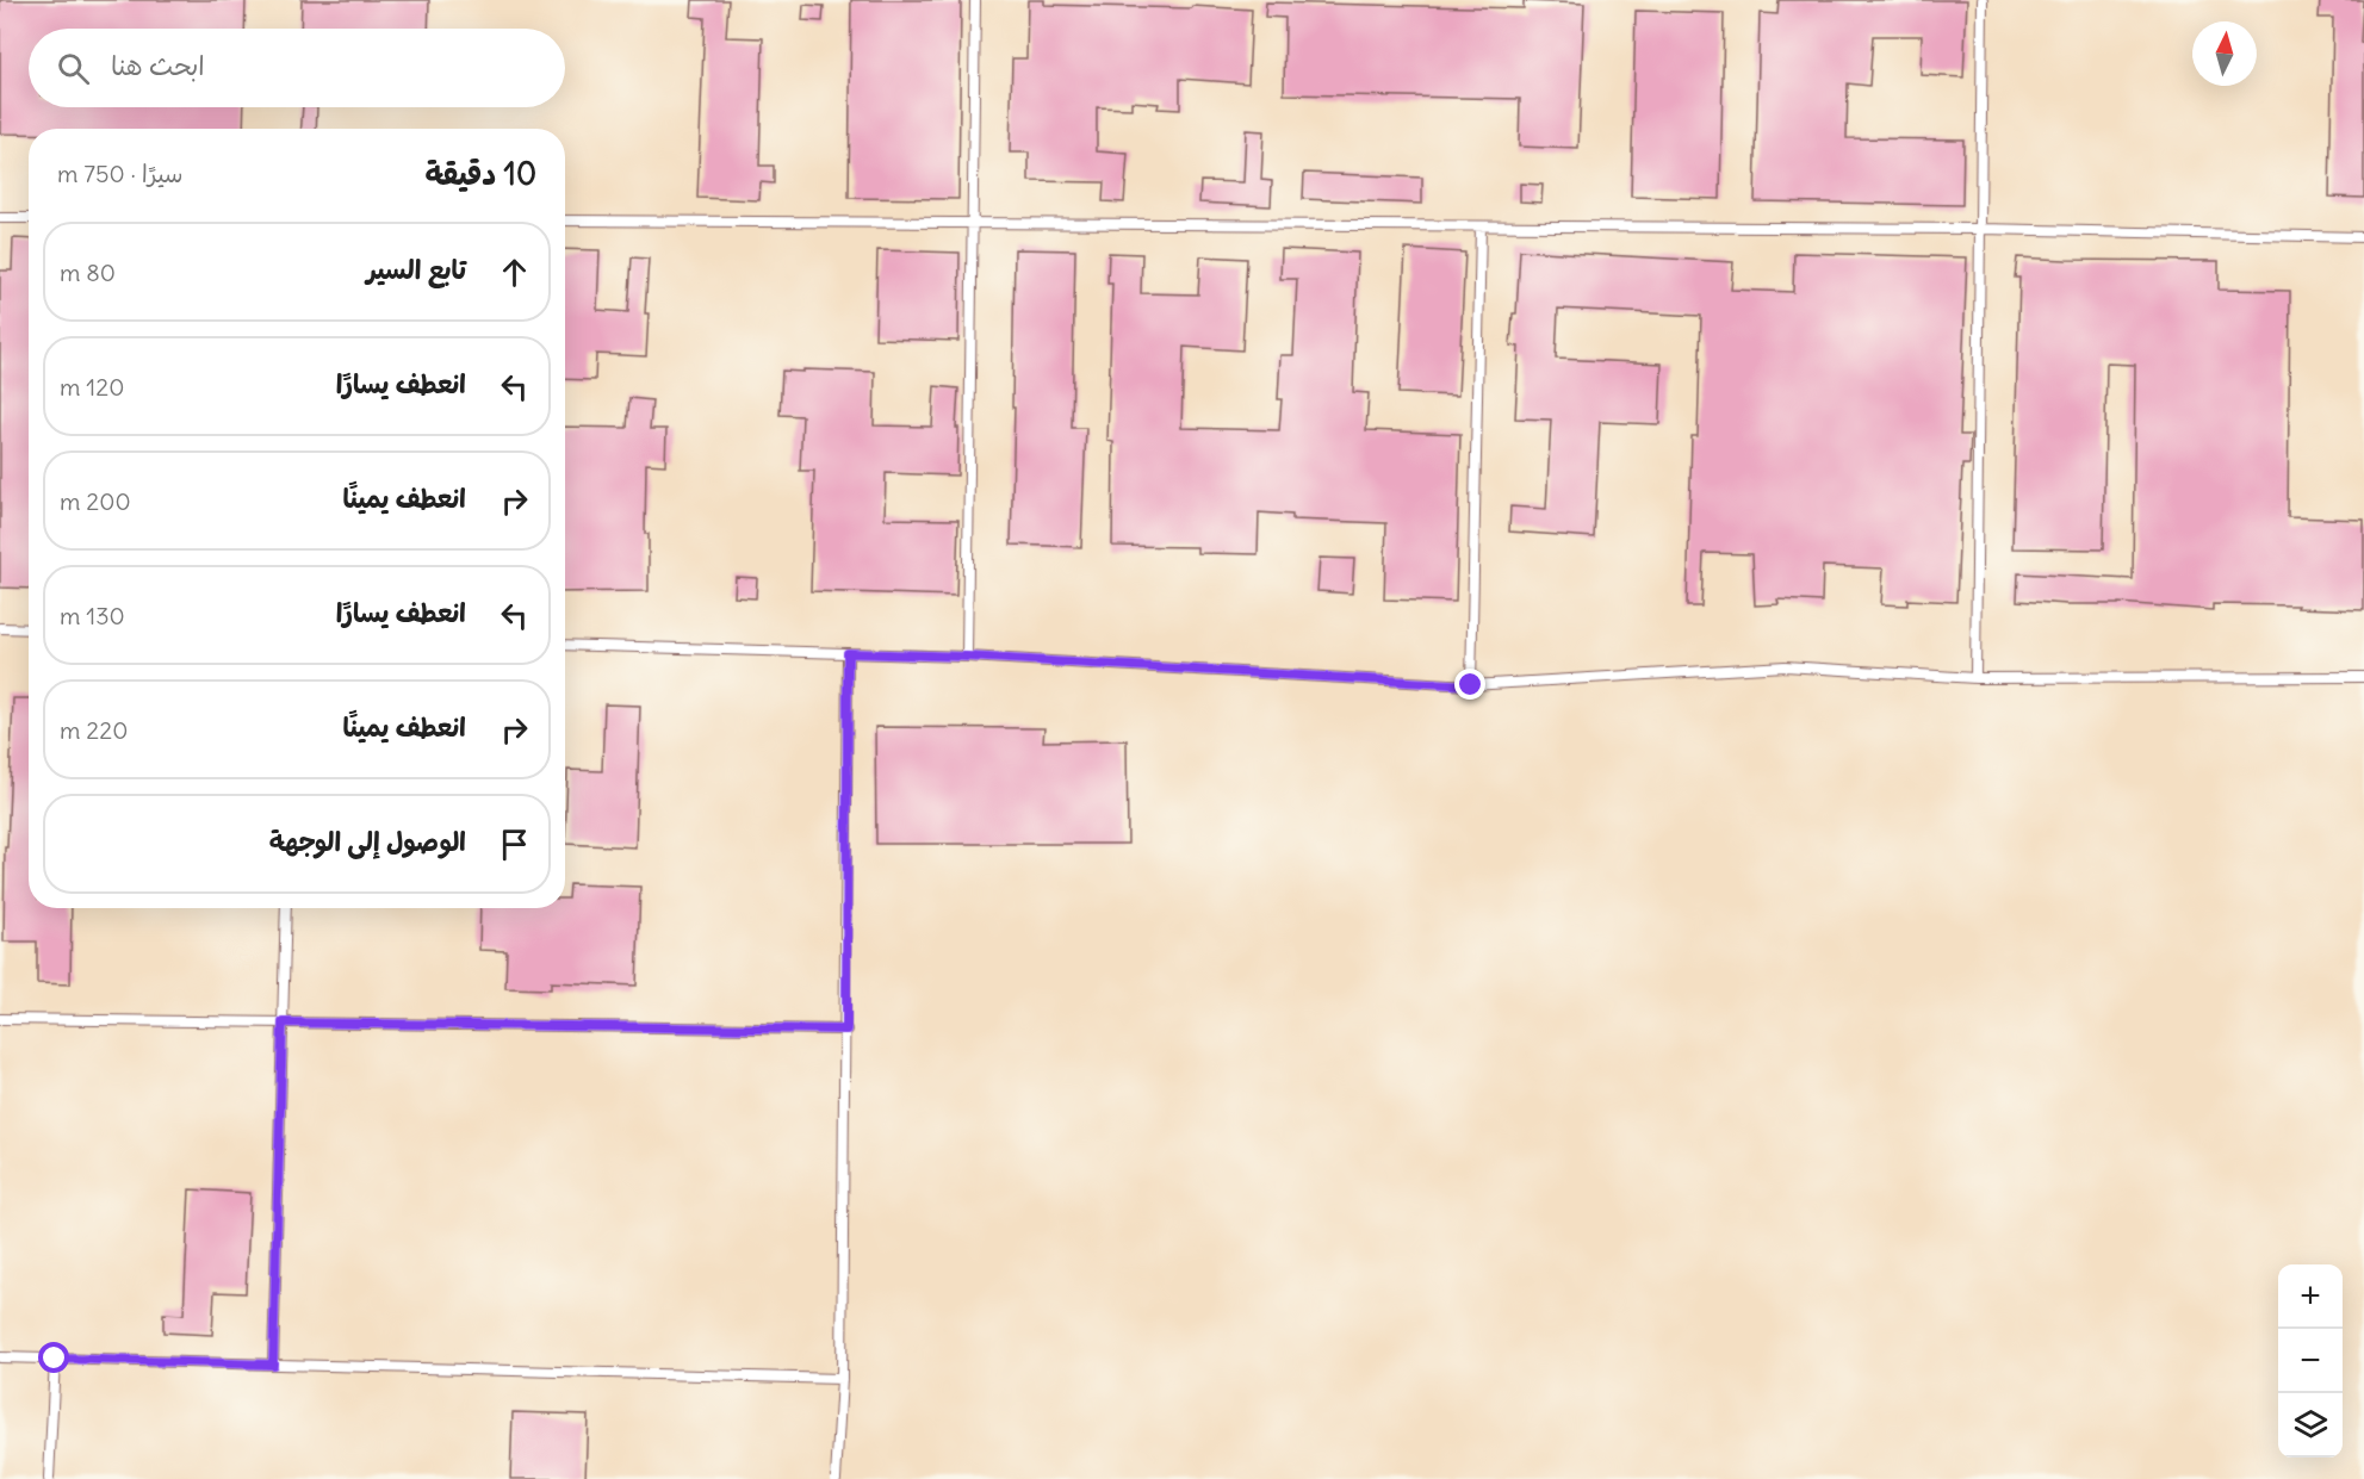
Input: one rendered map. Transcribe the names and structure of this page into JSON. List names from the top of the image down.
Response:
{
  "north": "top",
  "page": {
    "search": "ابحث هنا",
    "heading": ["10 دقيقة", "سيرًا · 750 m"],
    "list": [
      ["تابع السير", "80 m"],
      ["انعطف يسارًا", "120 m"],
      ["انعطف يمينًا", "200 m"],
      ["انعطف يسارًا", "130 m"],
      ["انعطف يمينًا", "220 m"],
      "الوصول إلى الوجهة"
    ],
    "map_buttons": ["+", "−"]
  }
}
